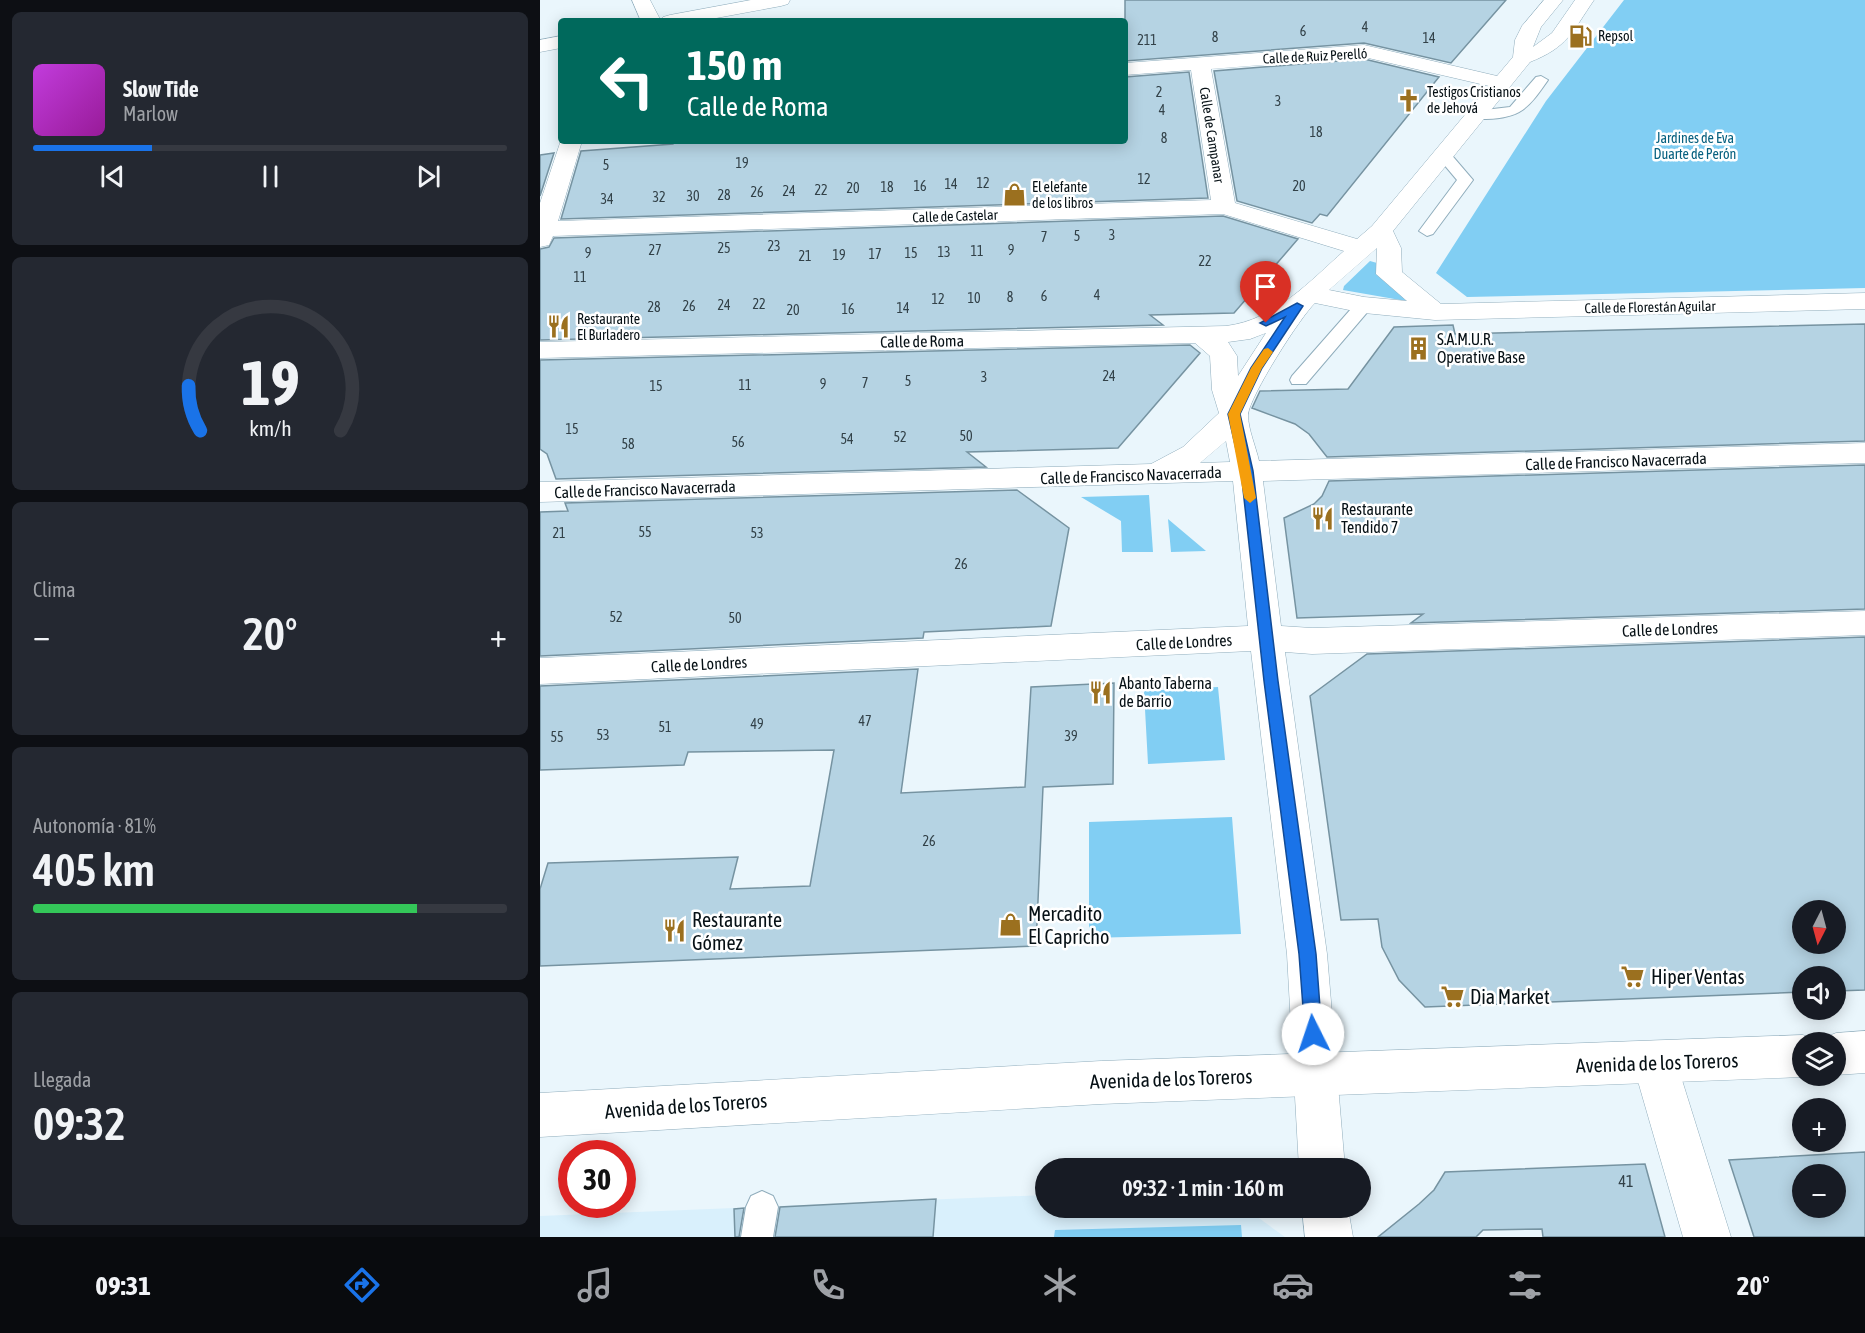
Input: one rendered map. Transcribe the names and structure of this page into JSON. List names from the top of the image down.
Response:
{
  "streets": {
    "street": [
      "Calle de Ruiz Perelló",
      "Calle de Campanar",
      "Calle de Castelar",
      "Calle de Florestán Aguilar",
      "Calle de Roma",
      "Calle de Francisco Navacerrada",
      "Calle de Londres",
      "Avenida de los Toreros"
    ]
  },
  "crossings": [
    ["Calle de Ruiz Perelló", "Calle de Campanar"],
    ["Calle de Campanar", "Calle de Castelar"],
    ["Calle de Florestán Aguilar", "Calle de Roma"]
  ],
  "parks": ["Jardines de Eva Duarte de Perón"],
  "places": {
    "fuel station": ["Repsol"],
    "church": ["Testigos Cristianos de Jehová"],
    "shop": ["El elefante de los libros", "Mercadito El Capricho"],
    "restaurant": [
      "Restaurante El Burladero",
      "Restaurante Tendido 7",
      "Abanto Taberna de Barrio",
      "Restaurante Gómez"
    ],
    "building": ["S.A.M.U.R. Operative Base"],
    "supermarket": ["Hiper Ventas", "Dia Market"]
  },
  "house_numbers": [
    "4",
    "6",
    "8",
    "14",
    "211",
    "2",
    "3",
    "4",
    "18",
    "8",
    "19",
    "5",
    "12",
    "12",
    "14",
    "16",
    "20",
    "18",
    "20",
    "22",
    "24",
    "26",
    "28",
    "30",
    "32",
    "34",
    "3",
    "5",
    "7",
    "23",
    "25",
    "27",
    "9",
    "11",
    "13",
    "9",
    "15",
    "17",
    "19",
    "21",
    "22",
    "11",
    "4",
    "6",
    "8",
    "10",
    "12",
    "22",
    "24",
    "26",
    "28",
    "14",
    "16",
    "20",
    "24",
    "3",
    "5",
    "7",
    "9",
    "11",
    "15",
    "15",
    "50",
    "52",
    "54",
    "56",
    "58",
    "55",
    "21",
    "53",
    "26",
    "52",
    "50",
    "47",
    "49",
    "51",
    "53",
    "39",
    "55",
    "26",
    "41"
  ],
  "north": "bottom",
  "page": {
    "turn": ["150 m", "Calle de Roma"],
    "song": ["Slow Tide", "Marlow"],
    "tile": [
      "Clima",
      ["Autonomía · 81%", "405 km"],
      ["Llegada", "09:32"]
    ],
    "heat": ["−", "20°", "+"],
    "map_buttons": ["+", "−"],
    "limit": "30",
    "trip": "09:32 · 1 min · 160 m",
    "tabs": ["09:31", "20°"],
    "gauge": ["19", "km/h"]
  }
}
